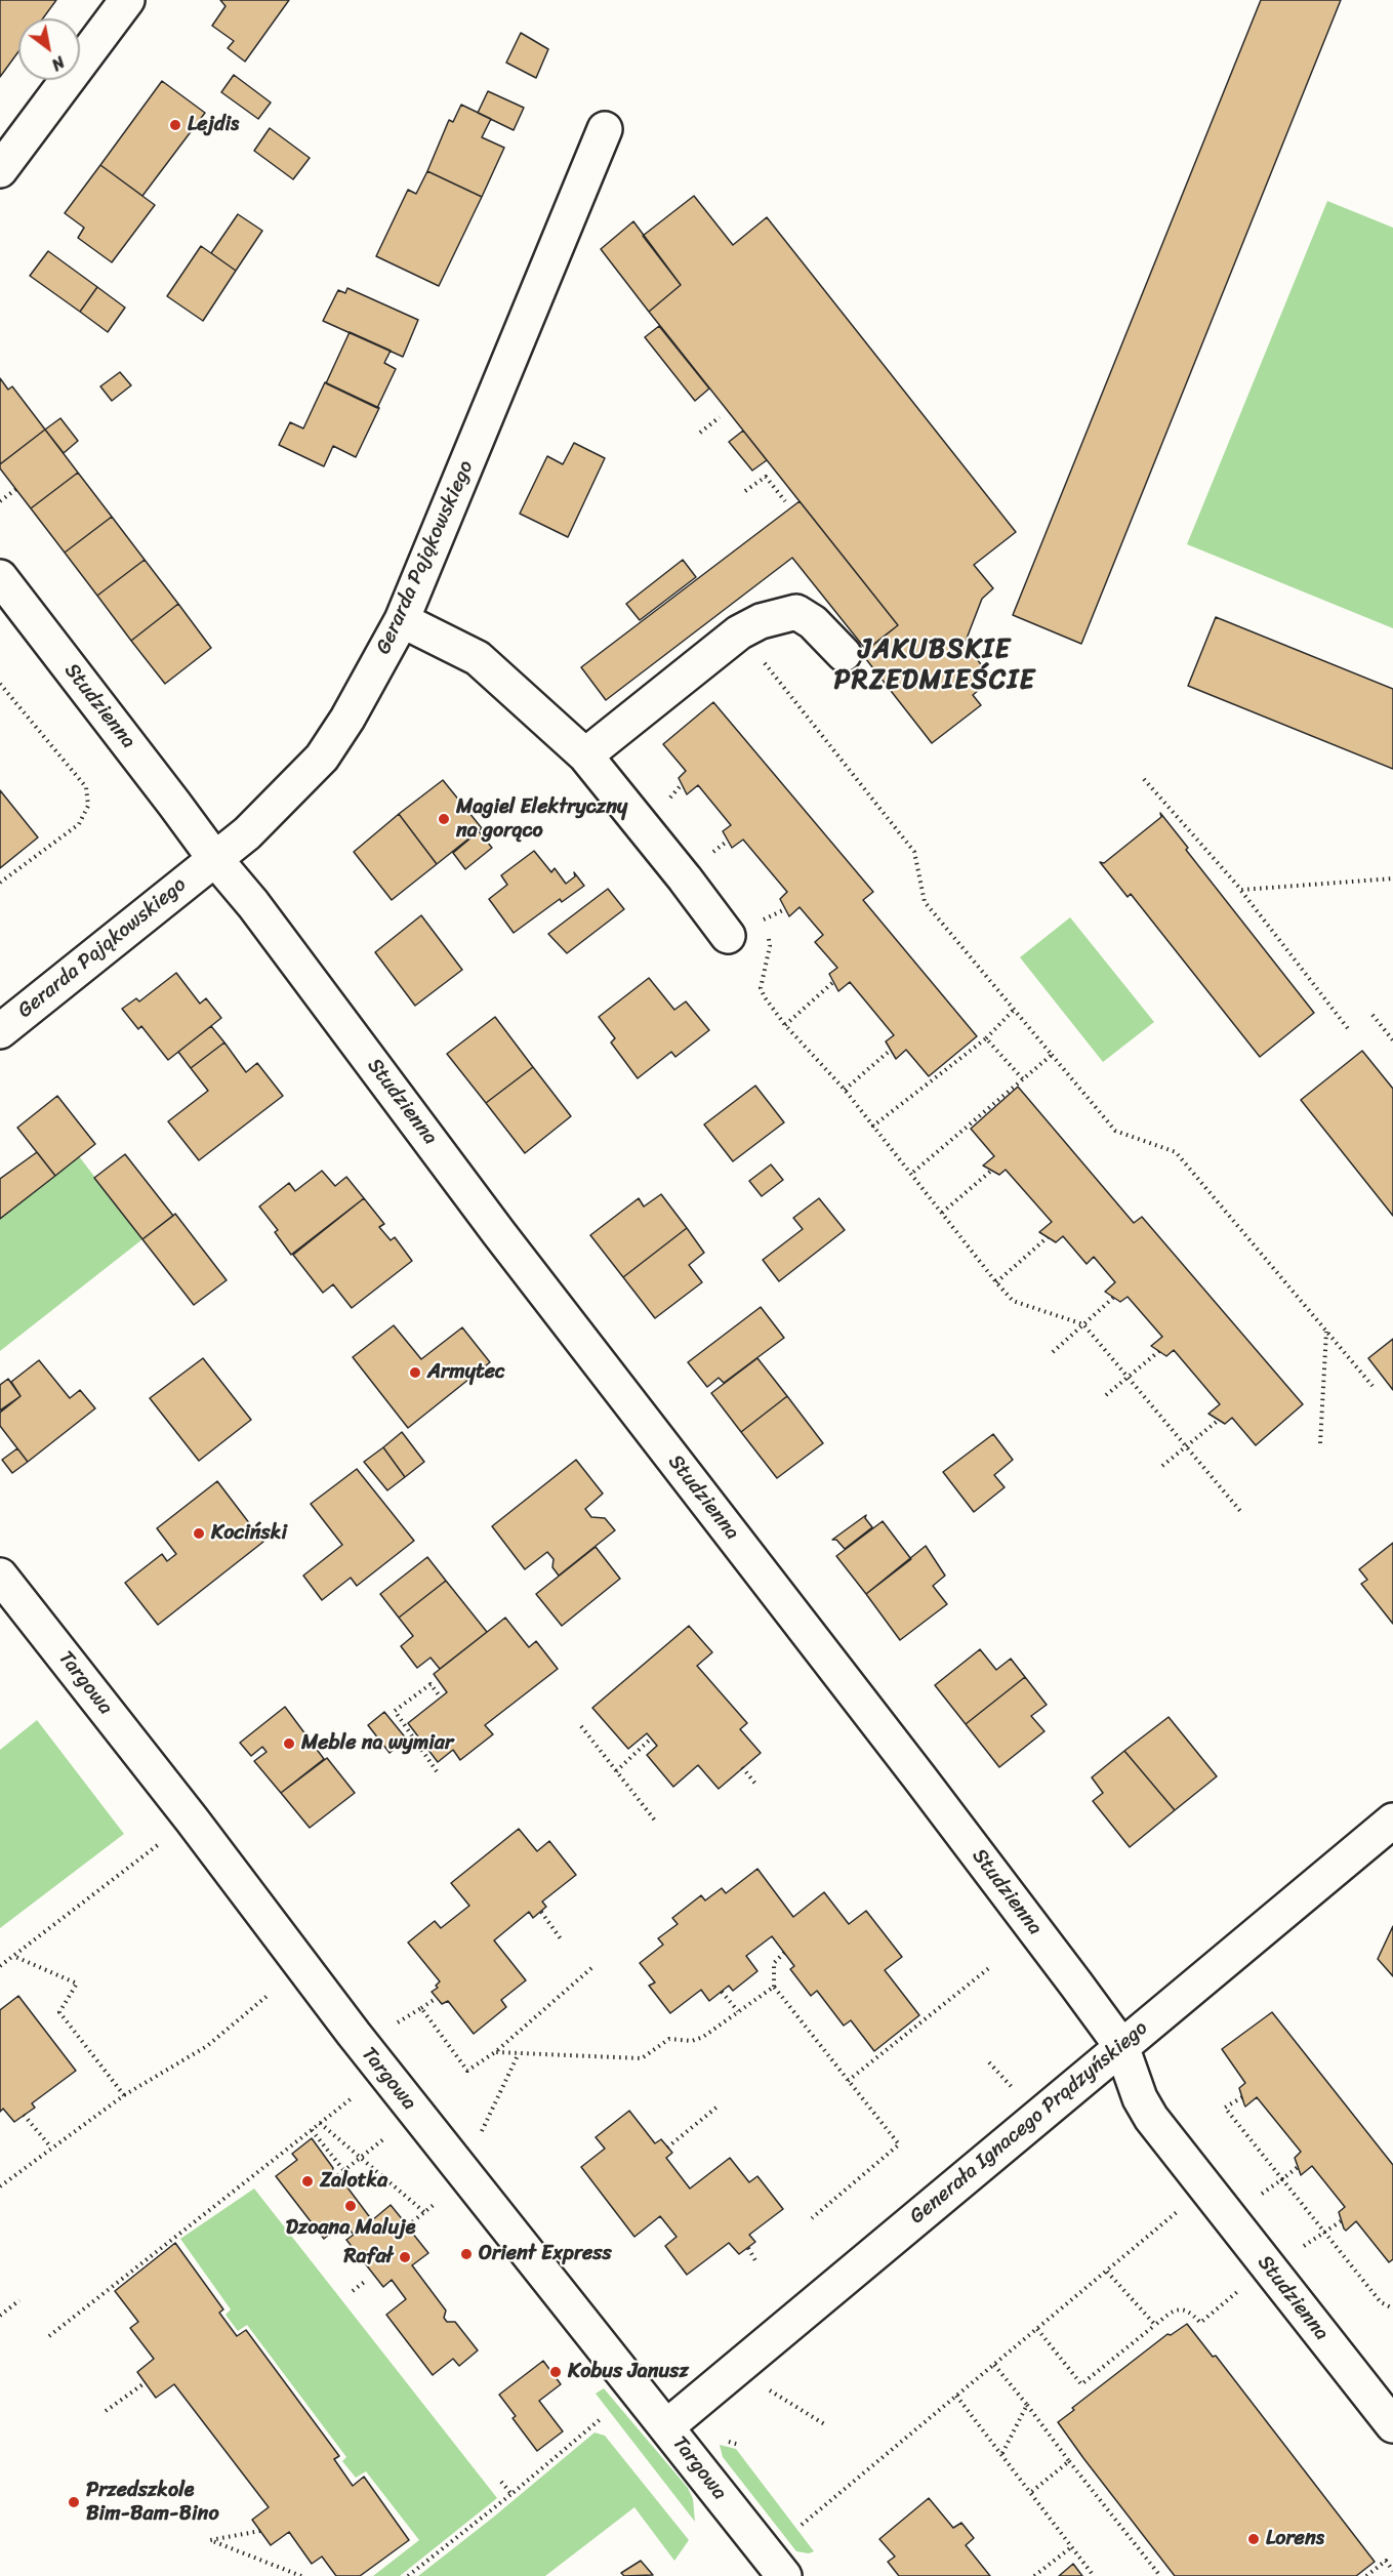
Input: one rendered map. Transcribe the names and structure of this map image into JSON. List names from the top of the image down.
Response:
{
  "streets": {
    "street": [
      "Gerarda Pająkowskiego",
      "Studzienna",
      "Targowa",
      "Generała Ignacego Prądzyńskiego"
    ]
  },
  "crossings": [
    ["Gerarda Pająkowskiego", "Studzienna"],
    ["Studzienna", "Generała Ignacego Prądzyńskiego"],
    ["Targowa", "Generała Ignacego Prądzyńskiego"]
  ],
  "districts": ["JAKUBSKIE PRZEDMIEŚCIE"],
  "places": [
    "Lejdis",
    "Magiel Elektryczny na gorąco",
    "Armytec",
    "Kociński",
    "Meble na wymiar",
    "Zalotka",
    "Dzoana Maluje",
    "Orient Express",
    "Rafał",
    "Kobus Janusz",
    "Przedszkole Bim-Bam-Bino",
    "Lorens"
  ],
  "north": "bottom right"
}
